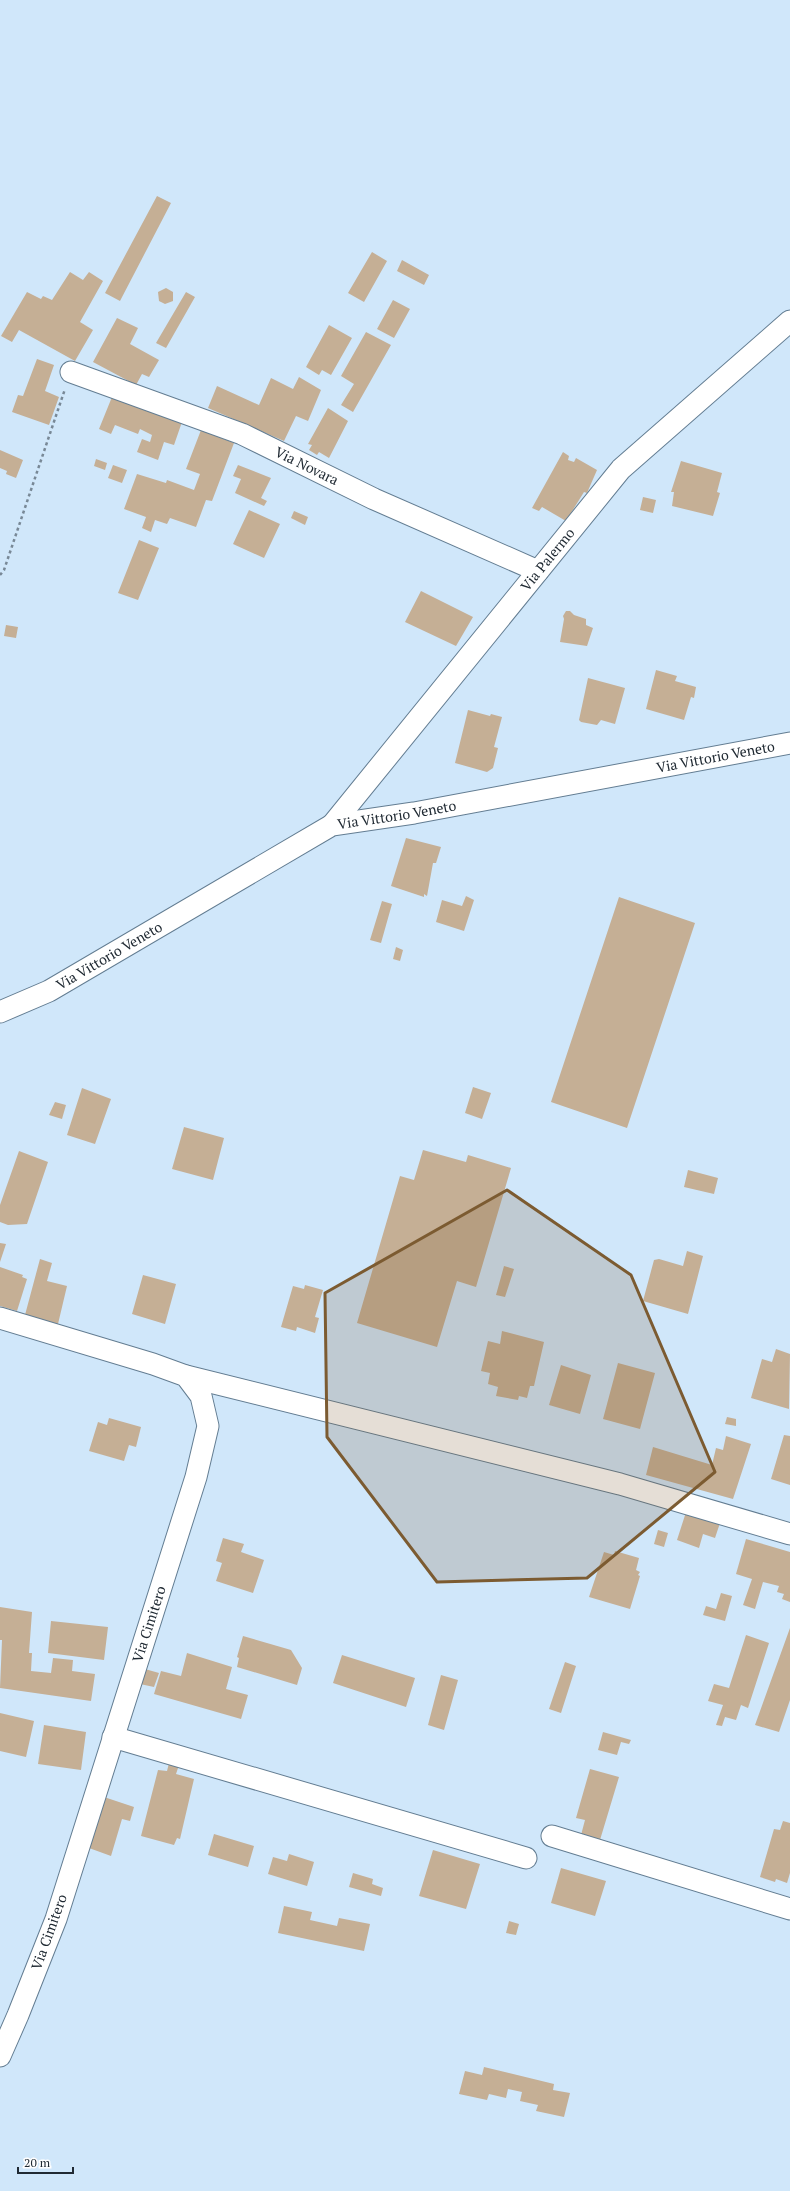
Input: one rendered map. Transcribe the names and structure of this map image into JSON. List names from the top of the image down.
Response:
{
  "streets": {
    "street": [
      "Via Novara",
      "Via Palermo",
      "Via Vittorio Veneto",
      "Via Cimitero"
    ]
  },
  "crossings": [
    ["Via Novara", "Via Palermo"],
    ["Via Palermo", "Via Vittorio Veneto"]
  ],
  "scale_bar": "20 m"
}
